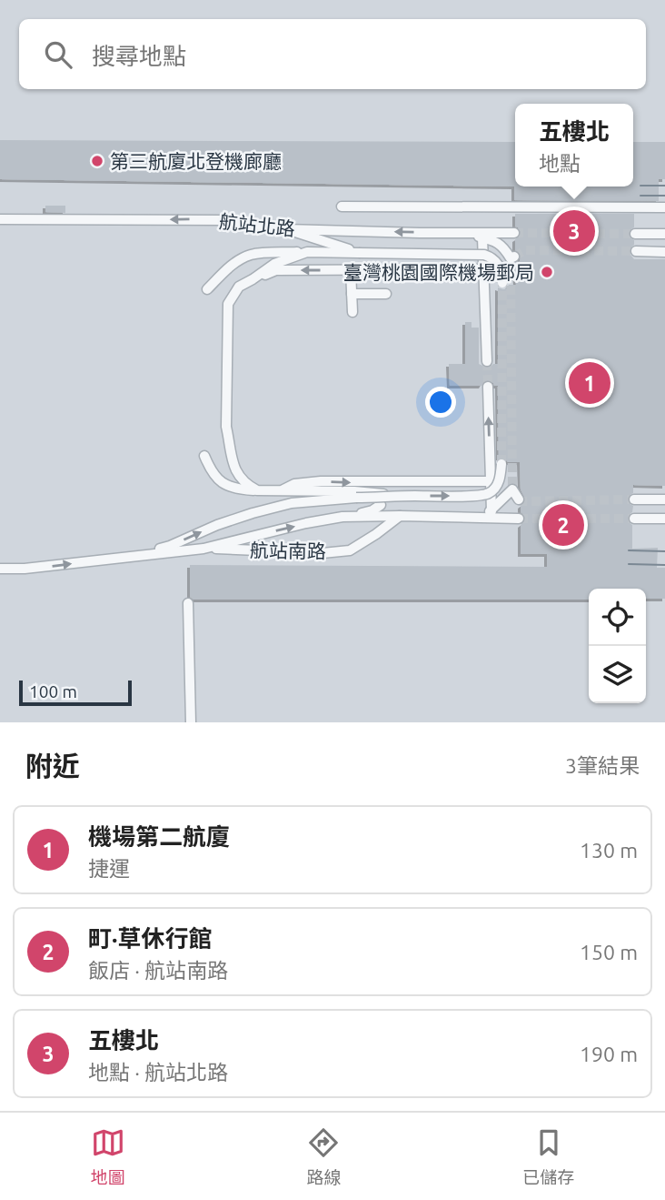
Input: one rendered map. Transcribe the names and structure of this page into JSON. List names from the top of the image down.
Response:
{
  "streets": {
    "street": ["航站北路", "航站南路"]
  },
  "places": ["第三航廈北登機廊廳", "臺灣桃園國際機場郵局"],
  "scale_bar": "100 m",
  "page": {
    "search": "搜尋地點",
    "popup": ["五樓北", "地點"],
    "pins": ["3", "1", "2"],
    "scale": "100 m",
    "heading": ["附近", "3筆結果"],
    "list": [
      {
        "mark": "1",
        "name": "機場第二航廈",
        "note": "捷運",
        "value": "130 m"
      },
      {
        "mark": "2",
        "name": "町·草休行館",
        "note": "飯店 · 航站南路",
        "value": "150 m"
      },
      {
        "mark": "3",
        "name": "五樓北",
        "note": "地點 · 航站北路",
        "value": "190 m"
      }
    ],
    "nav": ["地圖", "路線", "已儲存"]
  }
}
